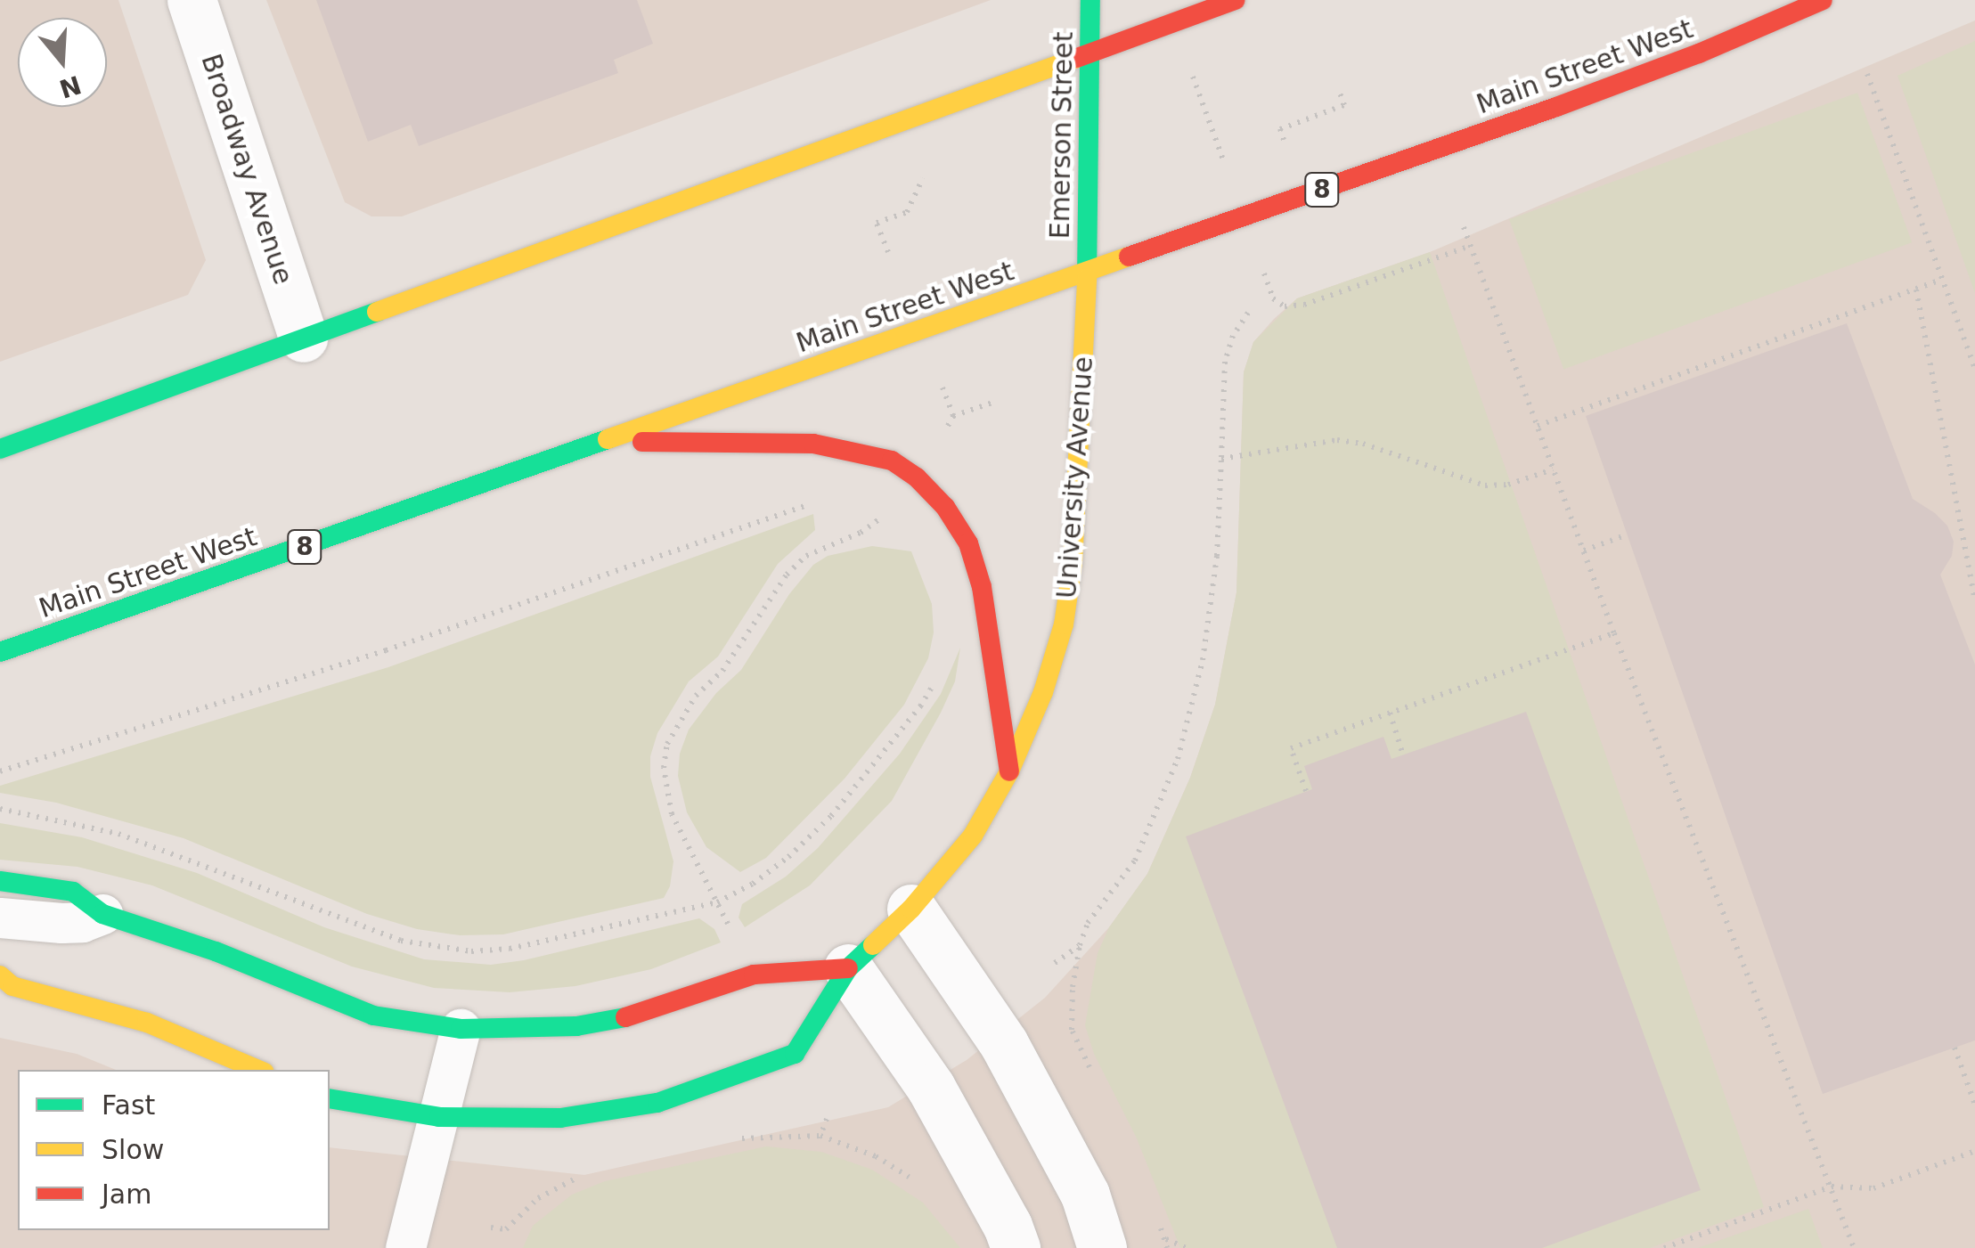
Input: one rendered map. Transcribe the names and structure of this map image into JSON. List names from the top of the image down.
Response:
{
  "streets": {
    "main road": [
      "Main Street West",
      "Emerson Street",
      "8",
      "University Avenue"
    ],
    "street": ["Broadway Avenue"]
  },
  "crossings": [
    ["Main Street West", "Emerson Street"],
    ["Main Street West", "University Avenue"],
    ["Emerson Street", "University Avenue"]
  ],
  "legend": ["Fast", "Slow", "Jam"],
  "north": "bottom"
}
